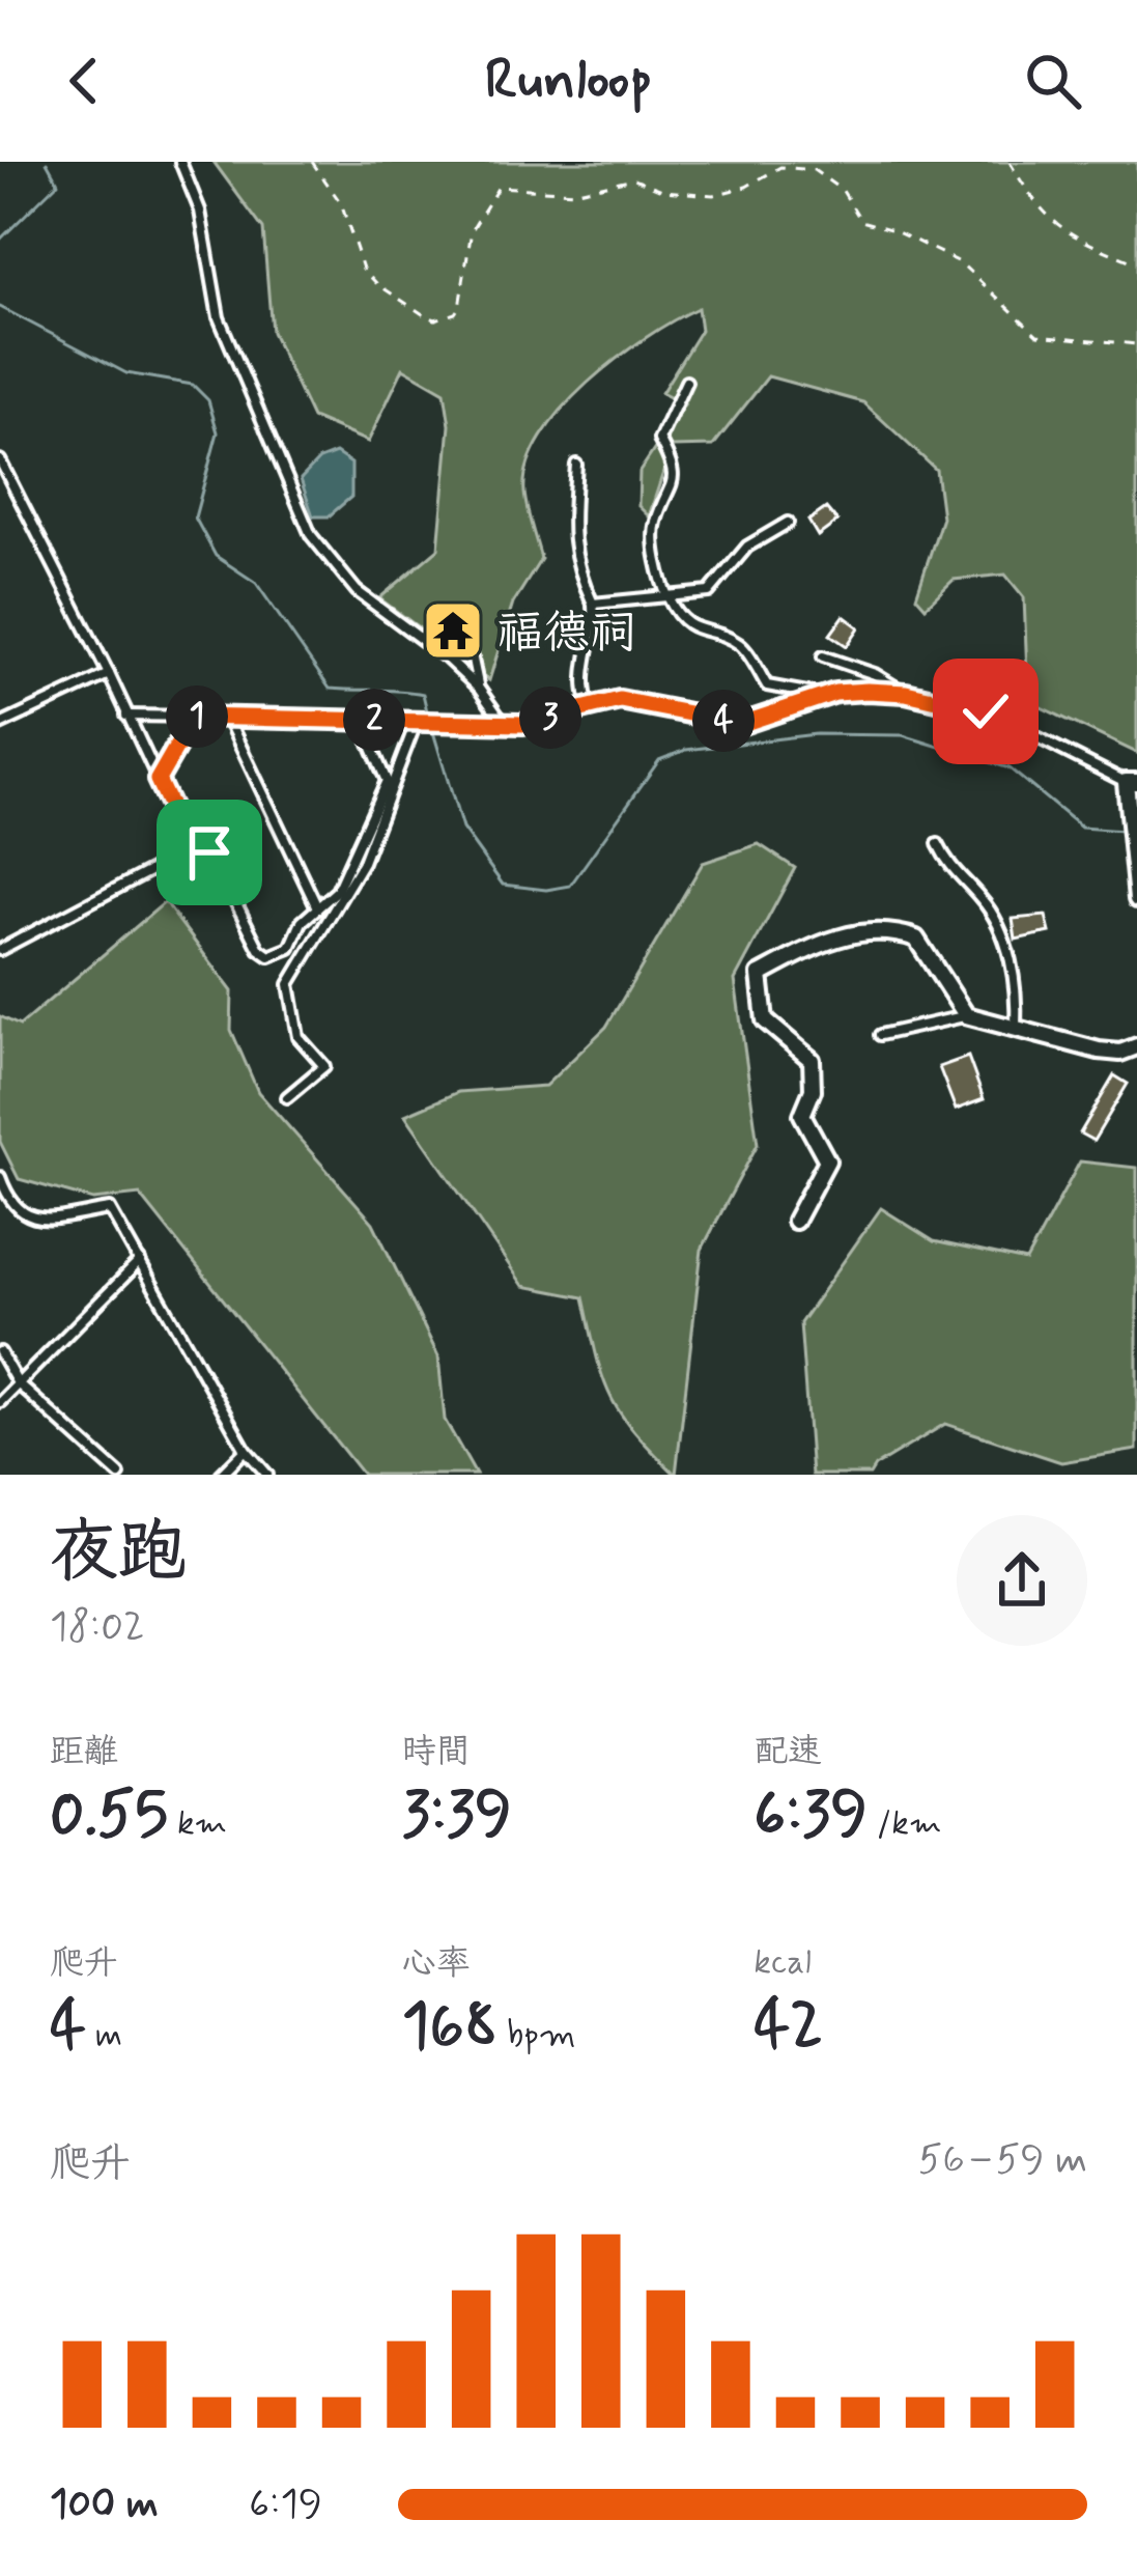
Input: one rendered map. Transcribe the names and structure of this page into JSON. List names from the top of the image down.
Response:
{
  "places": {
    "temple": ["福德祠"]
  },
  "page": {
    "header": "Runloop",
    "pins": [
      "1",
      "3",
      "2",
      "4"
    ],
    "heading": ["夜跑", "18:02"],
    "stats": [
      ["距離", "0.55 km"],
      ["時間", "3:39"],
      ["配速", "6:39 /km"],
      ["爬升", "4 m"],
      ["心率", "168 bpm"],
      ["kcal", "42"]
    ],
    "chart": ["爬升", "56–59 m"],
    "list": [
      {
        "name": "100 m",
        "note": "6:19"
      }
    ]
  }
}
